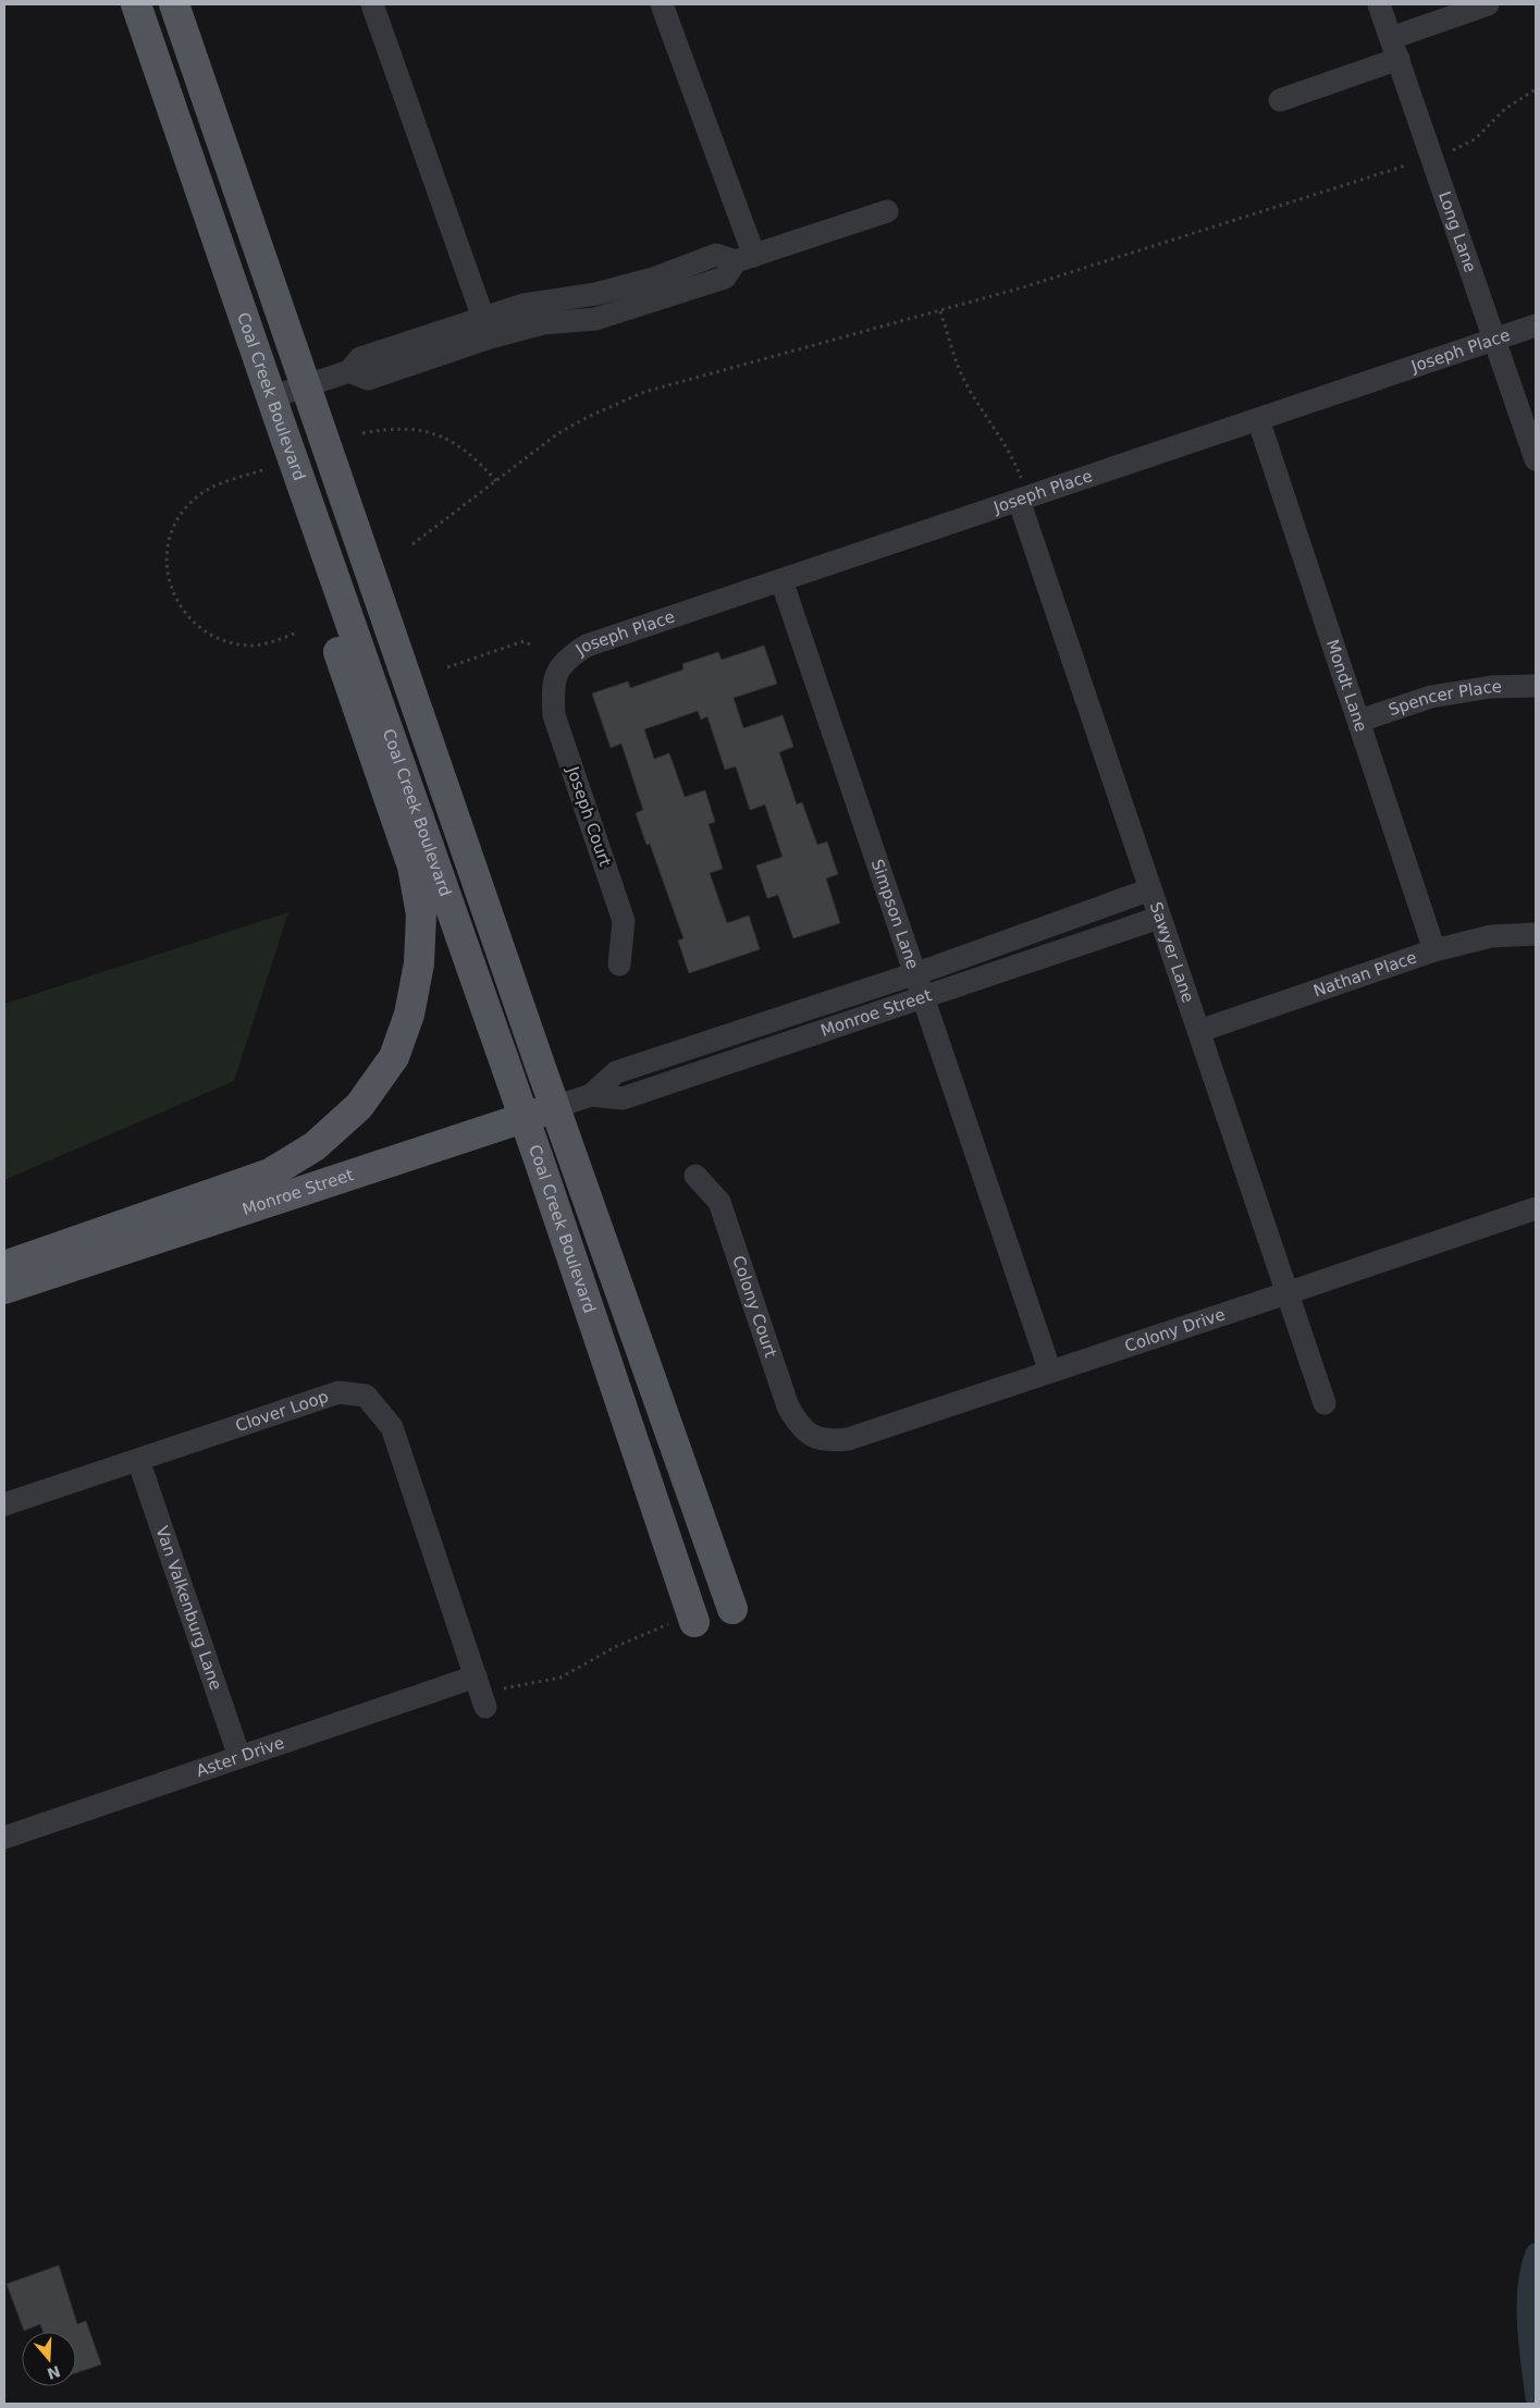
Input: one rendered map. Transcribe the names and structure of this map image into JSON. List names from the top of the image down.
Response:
{
  "streets": {
    "main road": ["Coal Creek Boulevard", "Monroe Street"],
    "street": [
      "Long Lane",
      "Joseph Place",
      "Mondt Lane",
      "Spencer Place",
      "Joseph Court",
      "Simpson Lane",
      "Sawyer Lane",
      "Nathan Place",
      "Colony Court",
      "Colony Drive",
      "Clover Loop",
      "Van Valkenburg Lane",
      "Aster Drive"
    ]
  },
  "crossings": [
    ["Long Lane", "Joseph Place"],
    ["Joseph Place", "Mondt Lane"],
    ["Joseph Place", "Joseph Court"],
    ["Joseph Place", "Simpson Lane"],
    ["Joseph Place", "Sawyer Lane"],
    ["Coal Creek Boulevard", "Monroe Street"],
    ["Mondt Lane", "Spencer Place"],
    ["Mondt Lane", "Nathan Place"],
    ["Simpson Lane", "Monroe Street"],
    ["Simpson Lane", "Colony Drive"],
    ["Sawyer Lane", "Nathan Place"],
    ["Sawyer Lane", "Monroe Street"],
    ["Sawyer Lane", "Colony Drive"],
    ["Colony Court", "Colony Drive"],
    ["Clover Loop", "Van Valkenburg Lane"],
    ["Clover Loop", "Aster Drive"],
    ["Van Valkenburg Lane", "Aster Drive"]
  ],
  "north": "bottom"
}
